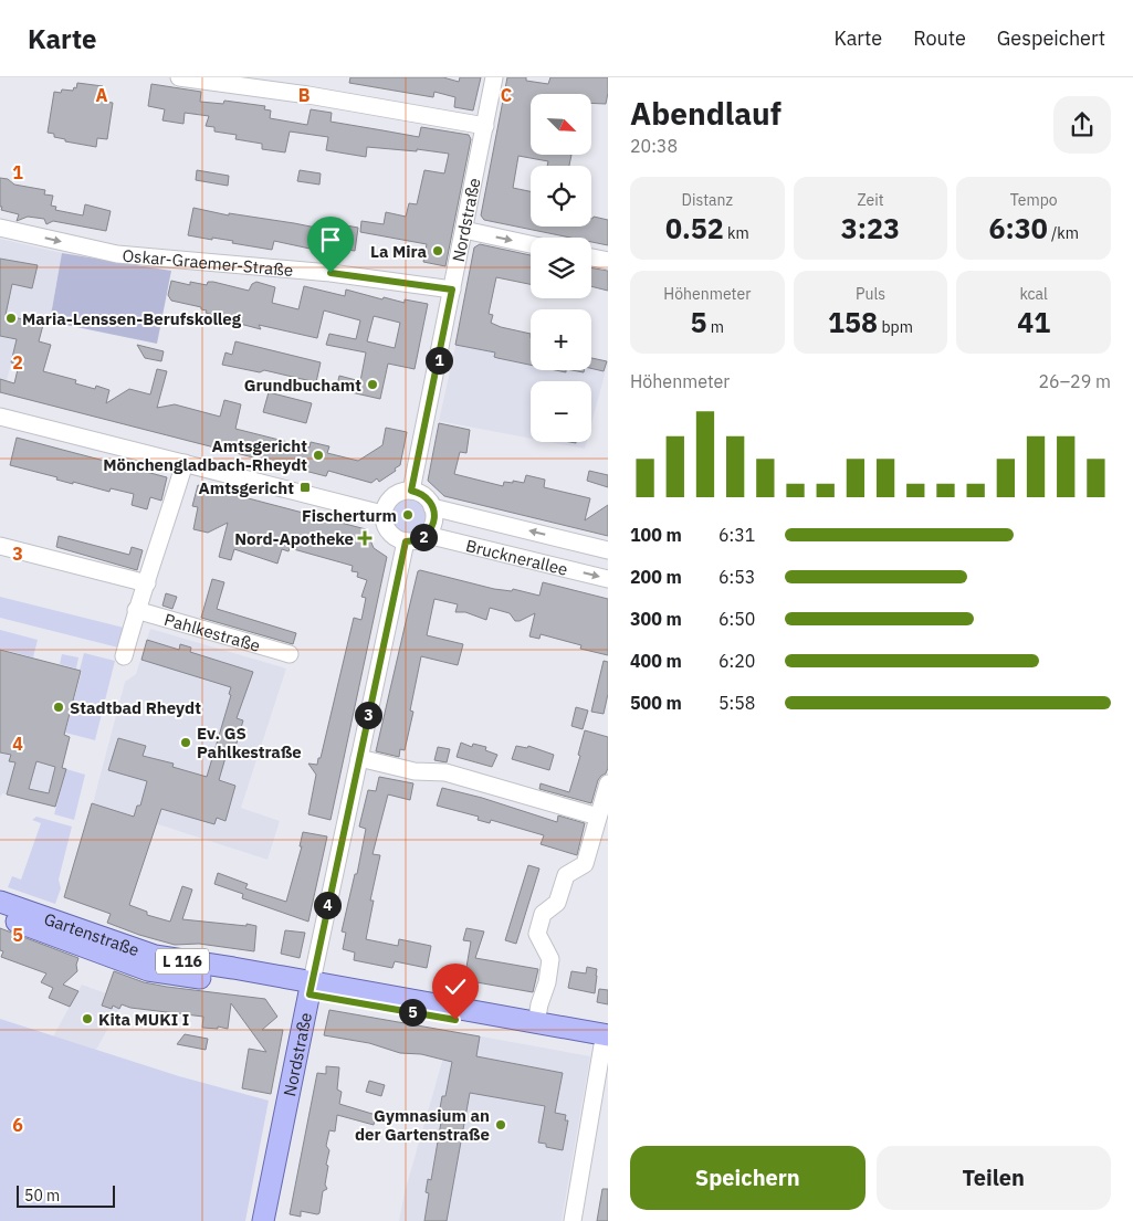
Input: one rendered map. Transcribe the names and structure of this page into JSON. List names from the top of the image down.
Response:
{
  "streets": {
    "main road": ["Nordstraße", "Gartenstraße", "L 116"],
    "street": ["Oskar-Graemer-Straße", "Brucknerallee", "Pahlkestraße"]
  },
  "crossings": [
    ["Nordstraße", "Oskar-Graemer-Straße"],
    ["Nordstraße", "Brucknerallee"],
    ["Nordstraße", "Gartenstraße"]
  ],
  "one_way": ["Oskar-Graemer-Straße"],
  "places": {
    "other": [
      "La Mira",
      "Maria-Lenssen-Berufskolleg",
      "Grundbuchamt",
      "Amtsgericht Mönchengladbach-Rheydt",
      "Fischerturm",
      "Stadtbad Rheydt",
      "Ev. GS Pahlkestraße",
      "Kita MUKI I",
      "Gymnasium an der Gartenstraße"
    ],
    "transit": ["Amtsgericht"],
    "health": ["Nord-Apotheke"]
  },
  "scale_bar": "50 m",
  "north": "bottom right",
  "page": {
    "header": "Karte",
    "nav": ["Karte", "Route", "Gespeichert"],
    "heading": ["Abendlauf", "20:38"],
    "map_buttons": ["+", "−"],
    "stats": [
      ["Distanz", "0.52 km"],
      ["Zeit", "3:23"],
      ["Tempo", "6:30 /km"],
      ["Höhenmeter", "5 m"],
      ["Puls", "158 bpm"],
      ["kcal", "41"]
    ],
    "pins": [
      "1",
      "2",
      "3",
      "4",
      "5"
    ],
    "chart": ["Höhenmeter", "26–29 m"],
    "list": [
      {
        "name": "100 m",
        "note": "6:31"
      },
      {
        "name": "200 m",
        "note": "6:53"
      },
      {
        "name": "300 m",
        "note": "6:50"
      },
      {
        "name": "400 m",
        "note": "6:20"
      },
      {
        "name": "500 m",
        "note": "5:58"
      }
    ],
    "buttons": ["Speichern", "Teilen"],
    "scale": "50 m"
  },
  "grid": {
    "columns": ["A", "B", "C"],
    "rows": [
      "1",
      "2",
      "3",
      "4",
      "5",
      "6"
    ]
  }
}
